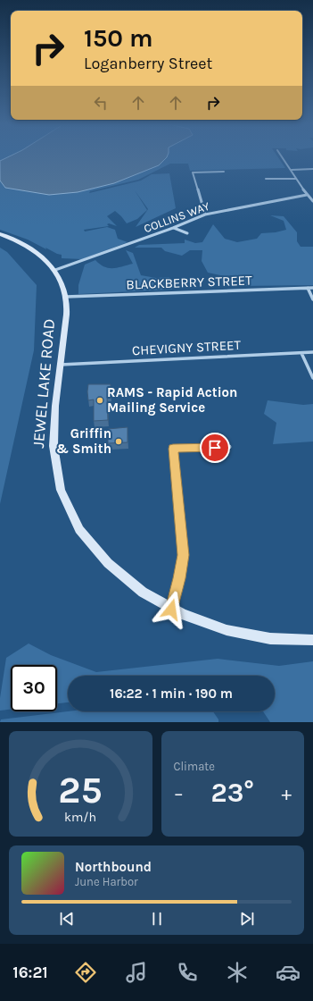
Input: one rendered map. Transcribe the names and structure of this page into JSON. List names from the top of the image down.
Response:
{
  "streets": {
    "main road": ["JEWEL LAKE ROAD"],
    "street": ["COLLINS WAY", "BLACKBERRY STREET", "CHEVIGNY STREET"]
  },
  "crossings": [
    ["COLLINS WAY", "JEWEL LAKE ROAD"],
    ["BLACKBERRY STREET", "JEWEL LAKE ROAD"],
    ["CHEVIGNY STREET", "JEWEL LAKE ROAD"]
  ],
  "places": ["RAMS - Rapid Action Mailing Service", "Griffin & Smith"],
  "page": {
    "turn": ["150 m", "Loganberry Street"],
    "limit": "30",
    "trip": "16:22 · 1 min · 190 m",
    "tile": "Climate",
    "heat": ["−", "23°", "+"],
    "song": ["Northbound", "June Harbor"],
    "tabs": "16:21",
    "gauge": ["25", "km/h"]
  }
}
